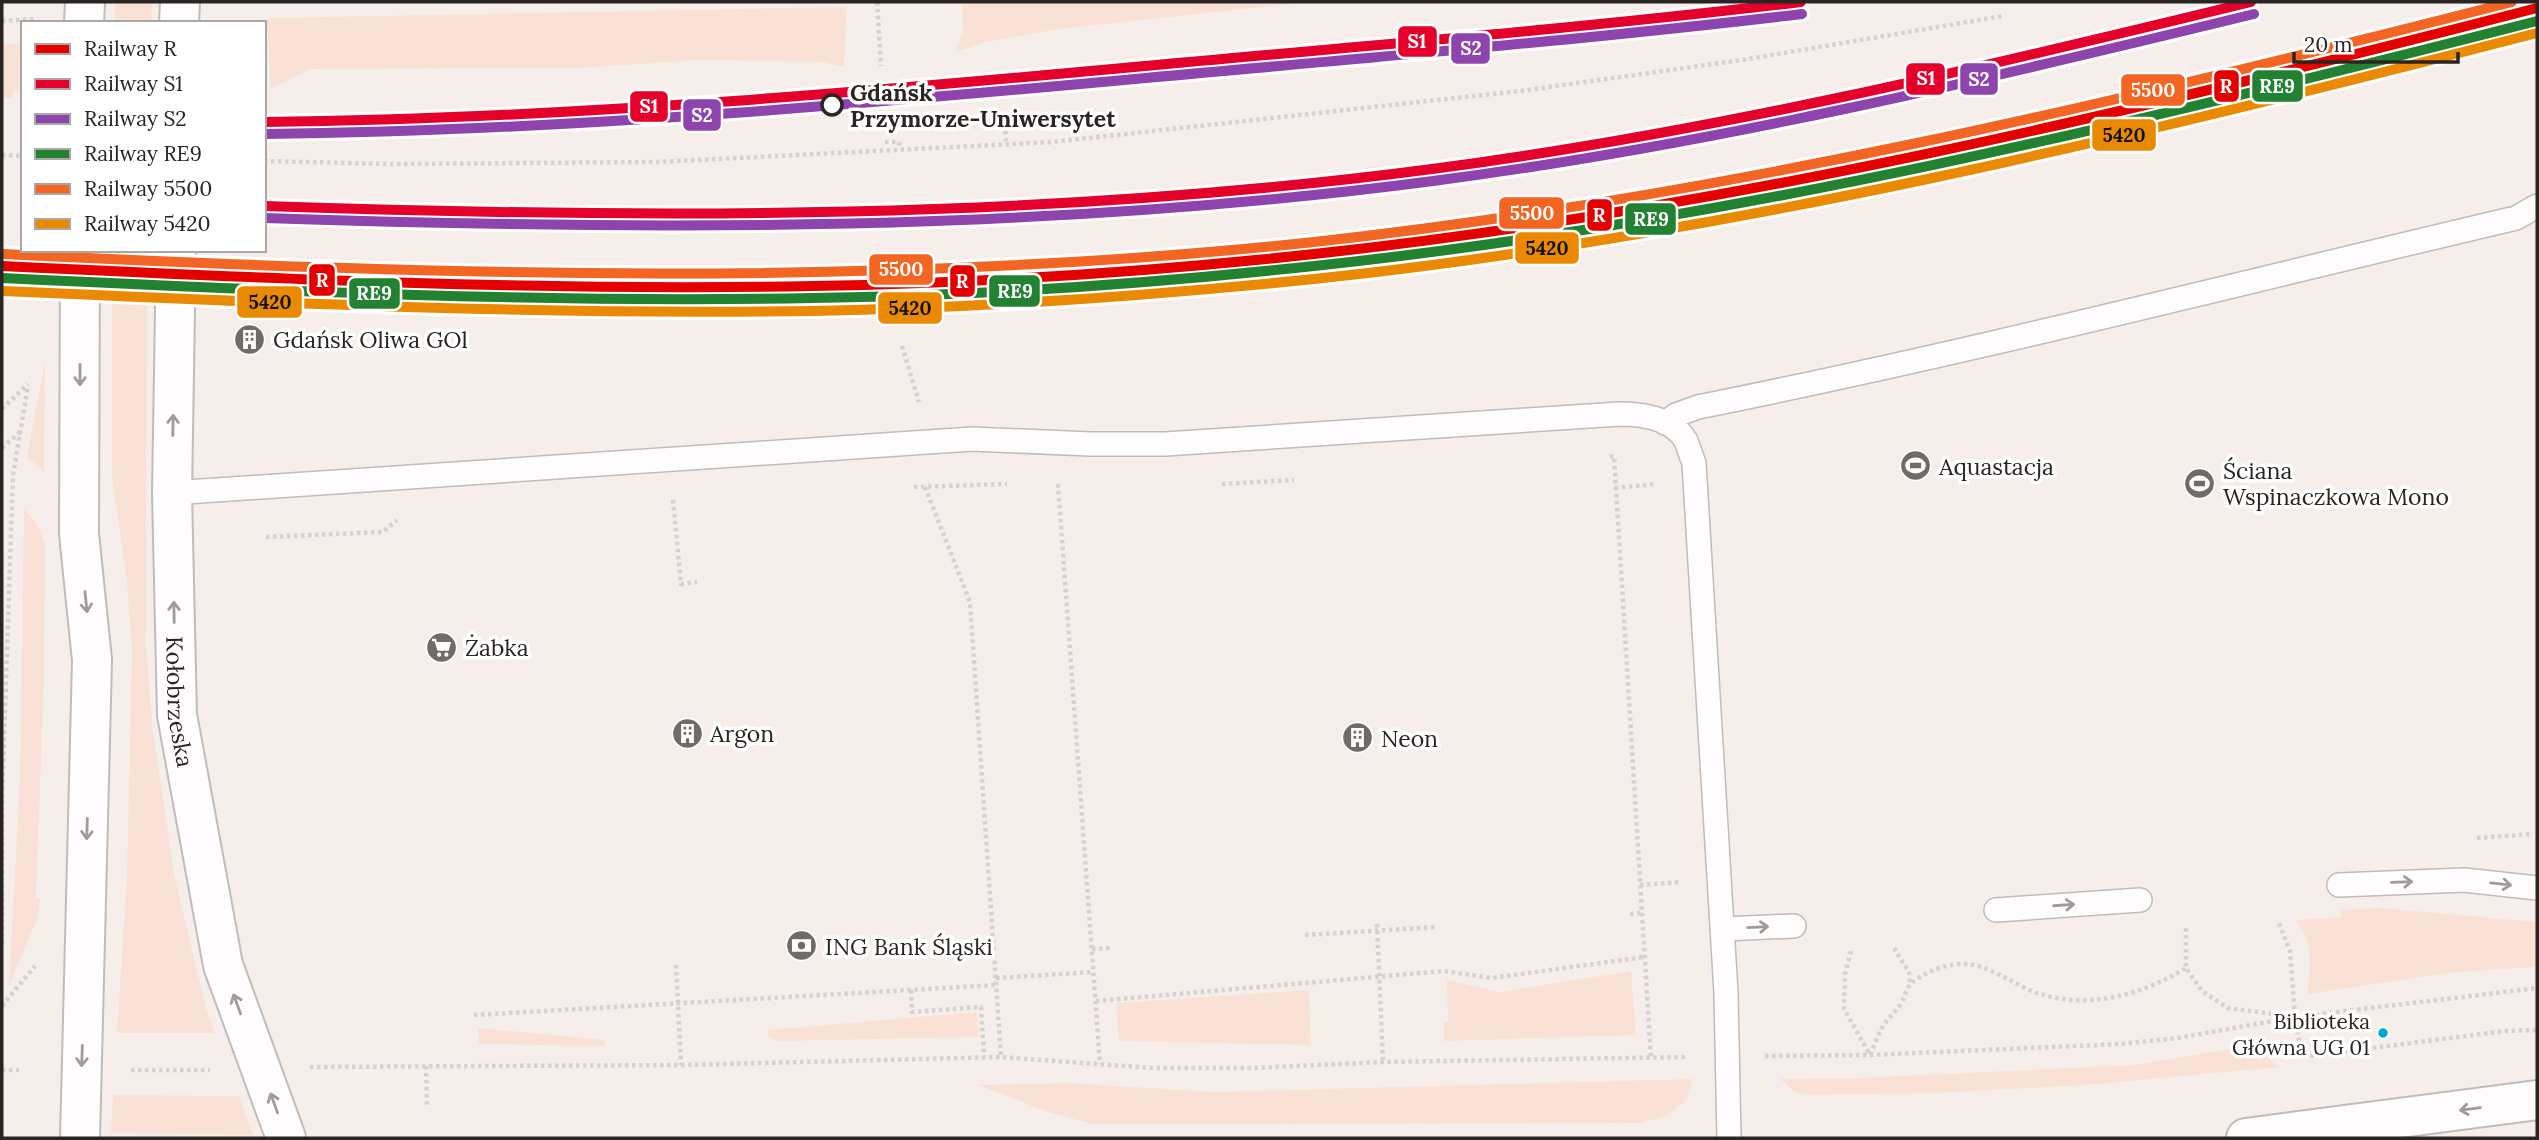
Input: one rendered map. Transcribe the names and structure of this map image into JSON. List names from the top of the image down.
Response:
{
  "streets": {
    "main road": ["Kołobrzeska"]
  },
  "places": {
    "other": ["Gdańsk Przymorze-Uniwersytet", "Biblioteka Główna UG 01"],
    "building": ["Gdańsk Oliwa GOl", "Argon", "Neon"],
    "sports": ["Aquastacja", "Ściana Wspinaczkowa Mono"],
    "supermarket": ["Żabka"],
    "bank": ["ING Bank Śląski"]
  },
  "lines": [
    "rail line S1",
    "rail line 5500",
    "rail line R",
    "rail line S2",
    "rail line RE9",
    "rail line 5420"
  ],
  "legend": [
    "Railway R",
    "Railway S1",
    "Railway S2",
    "Railway RE9",
    "Railway 5500",
    "Railway 5420"
  ],
  "scale_bar": "20 m"
}
